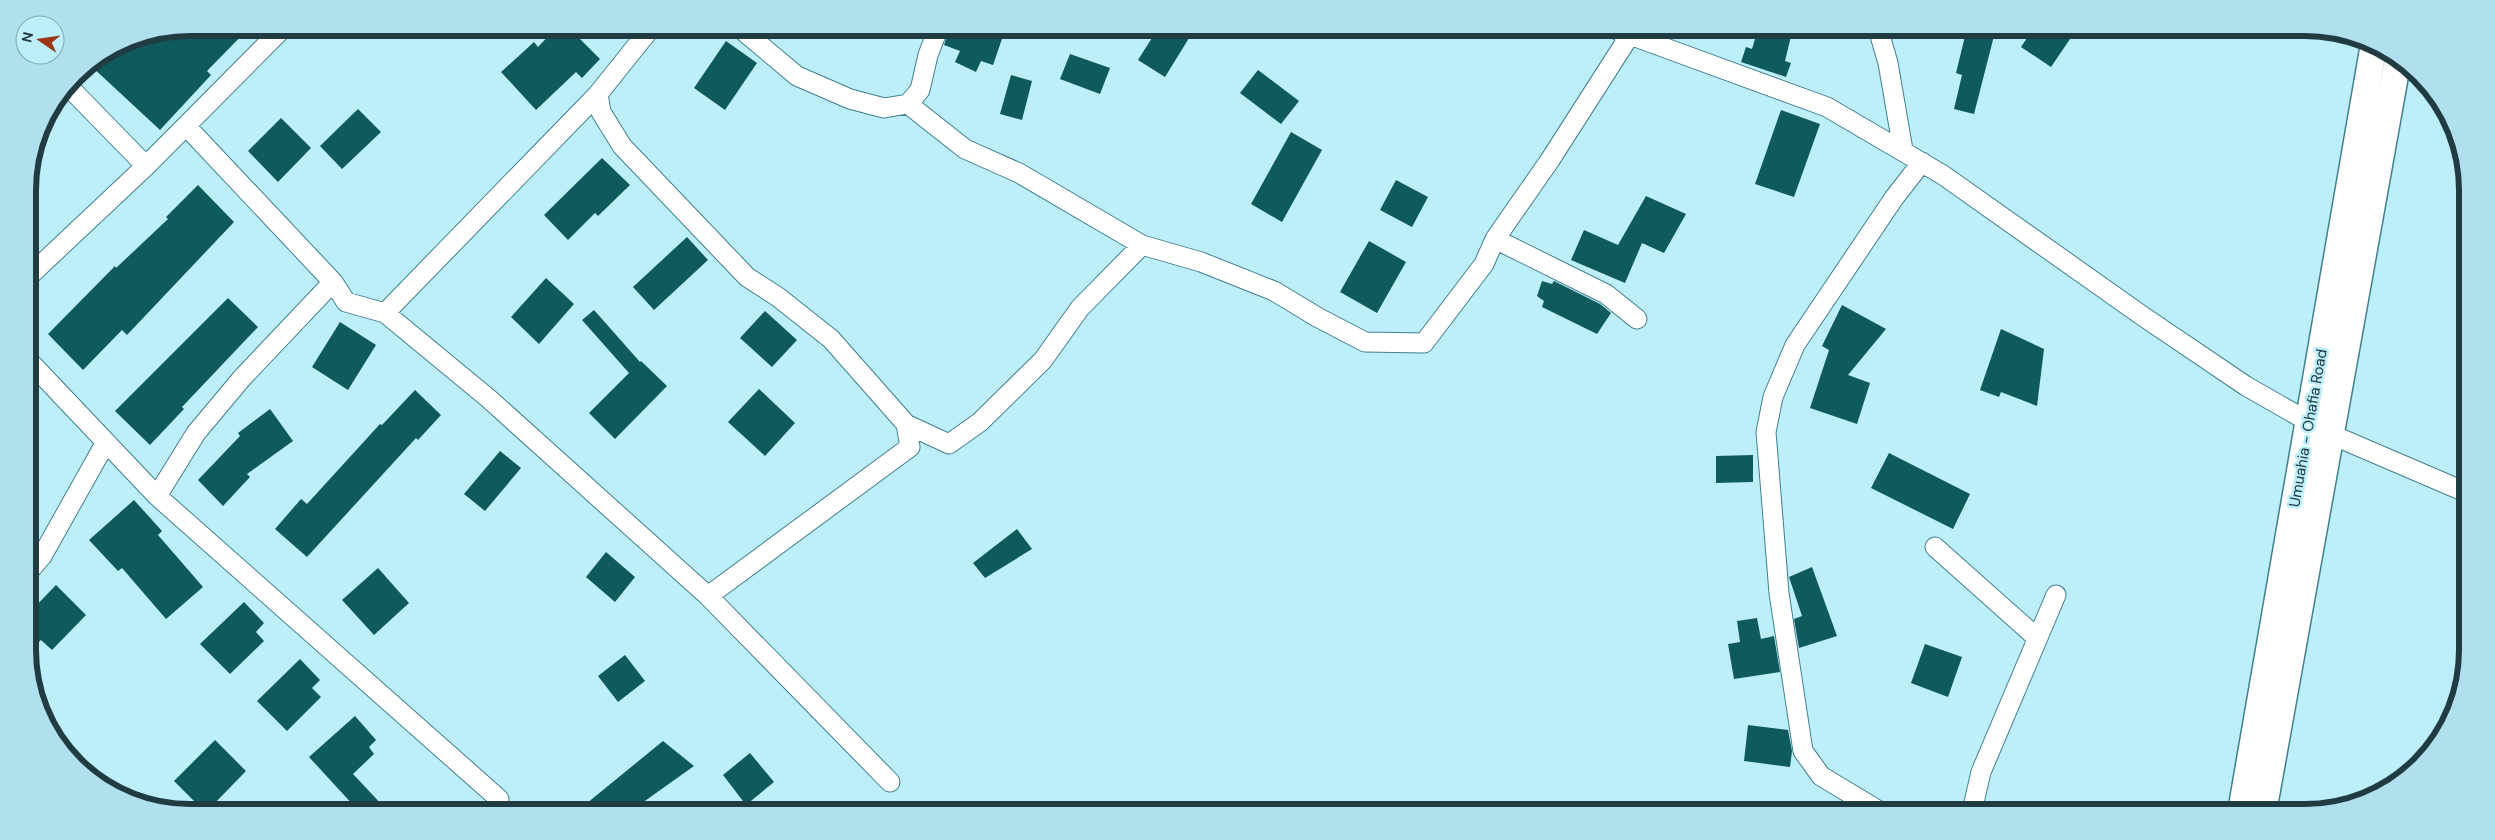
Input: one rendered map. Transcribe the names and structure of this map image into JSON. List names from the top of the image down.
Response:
{
  "streets": {
    "main road": ["Umuahia - Ohafia Road"]
  },
  "north": "left"
}
